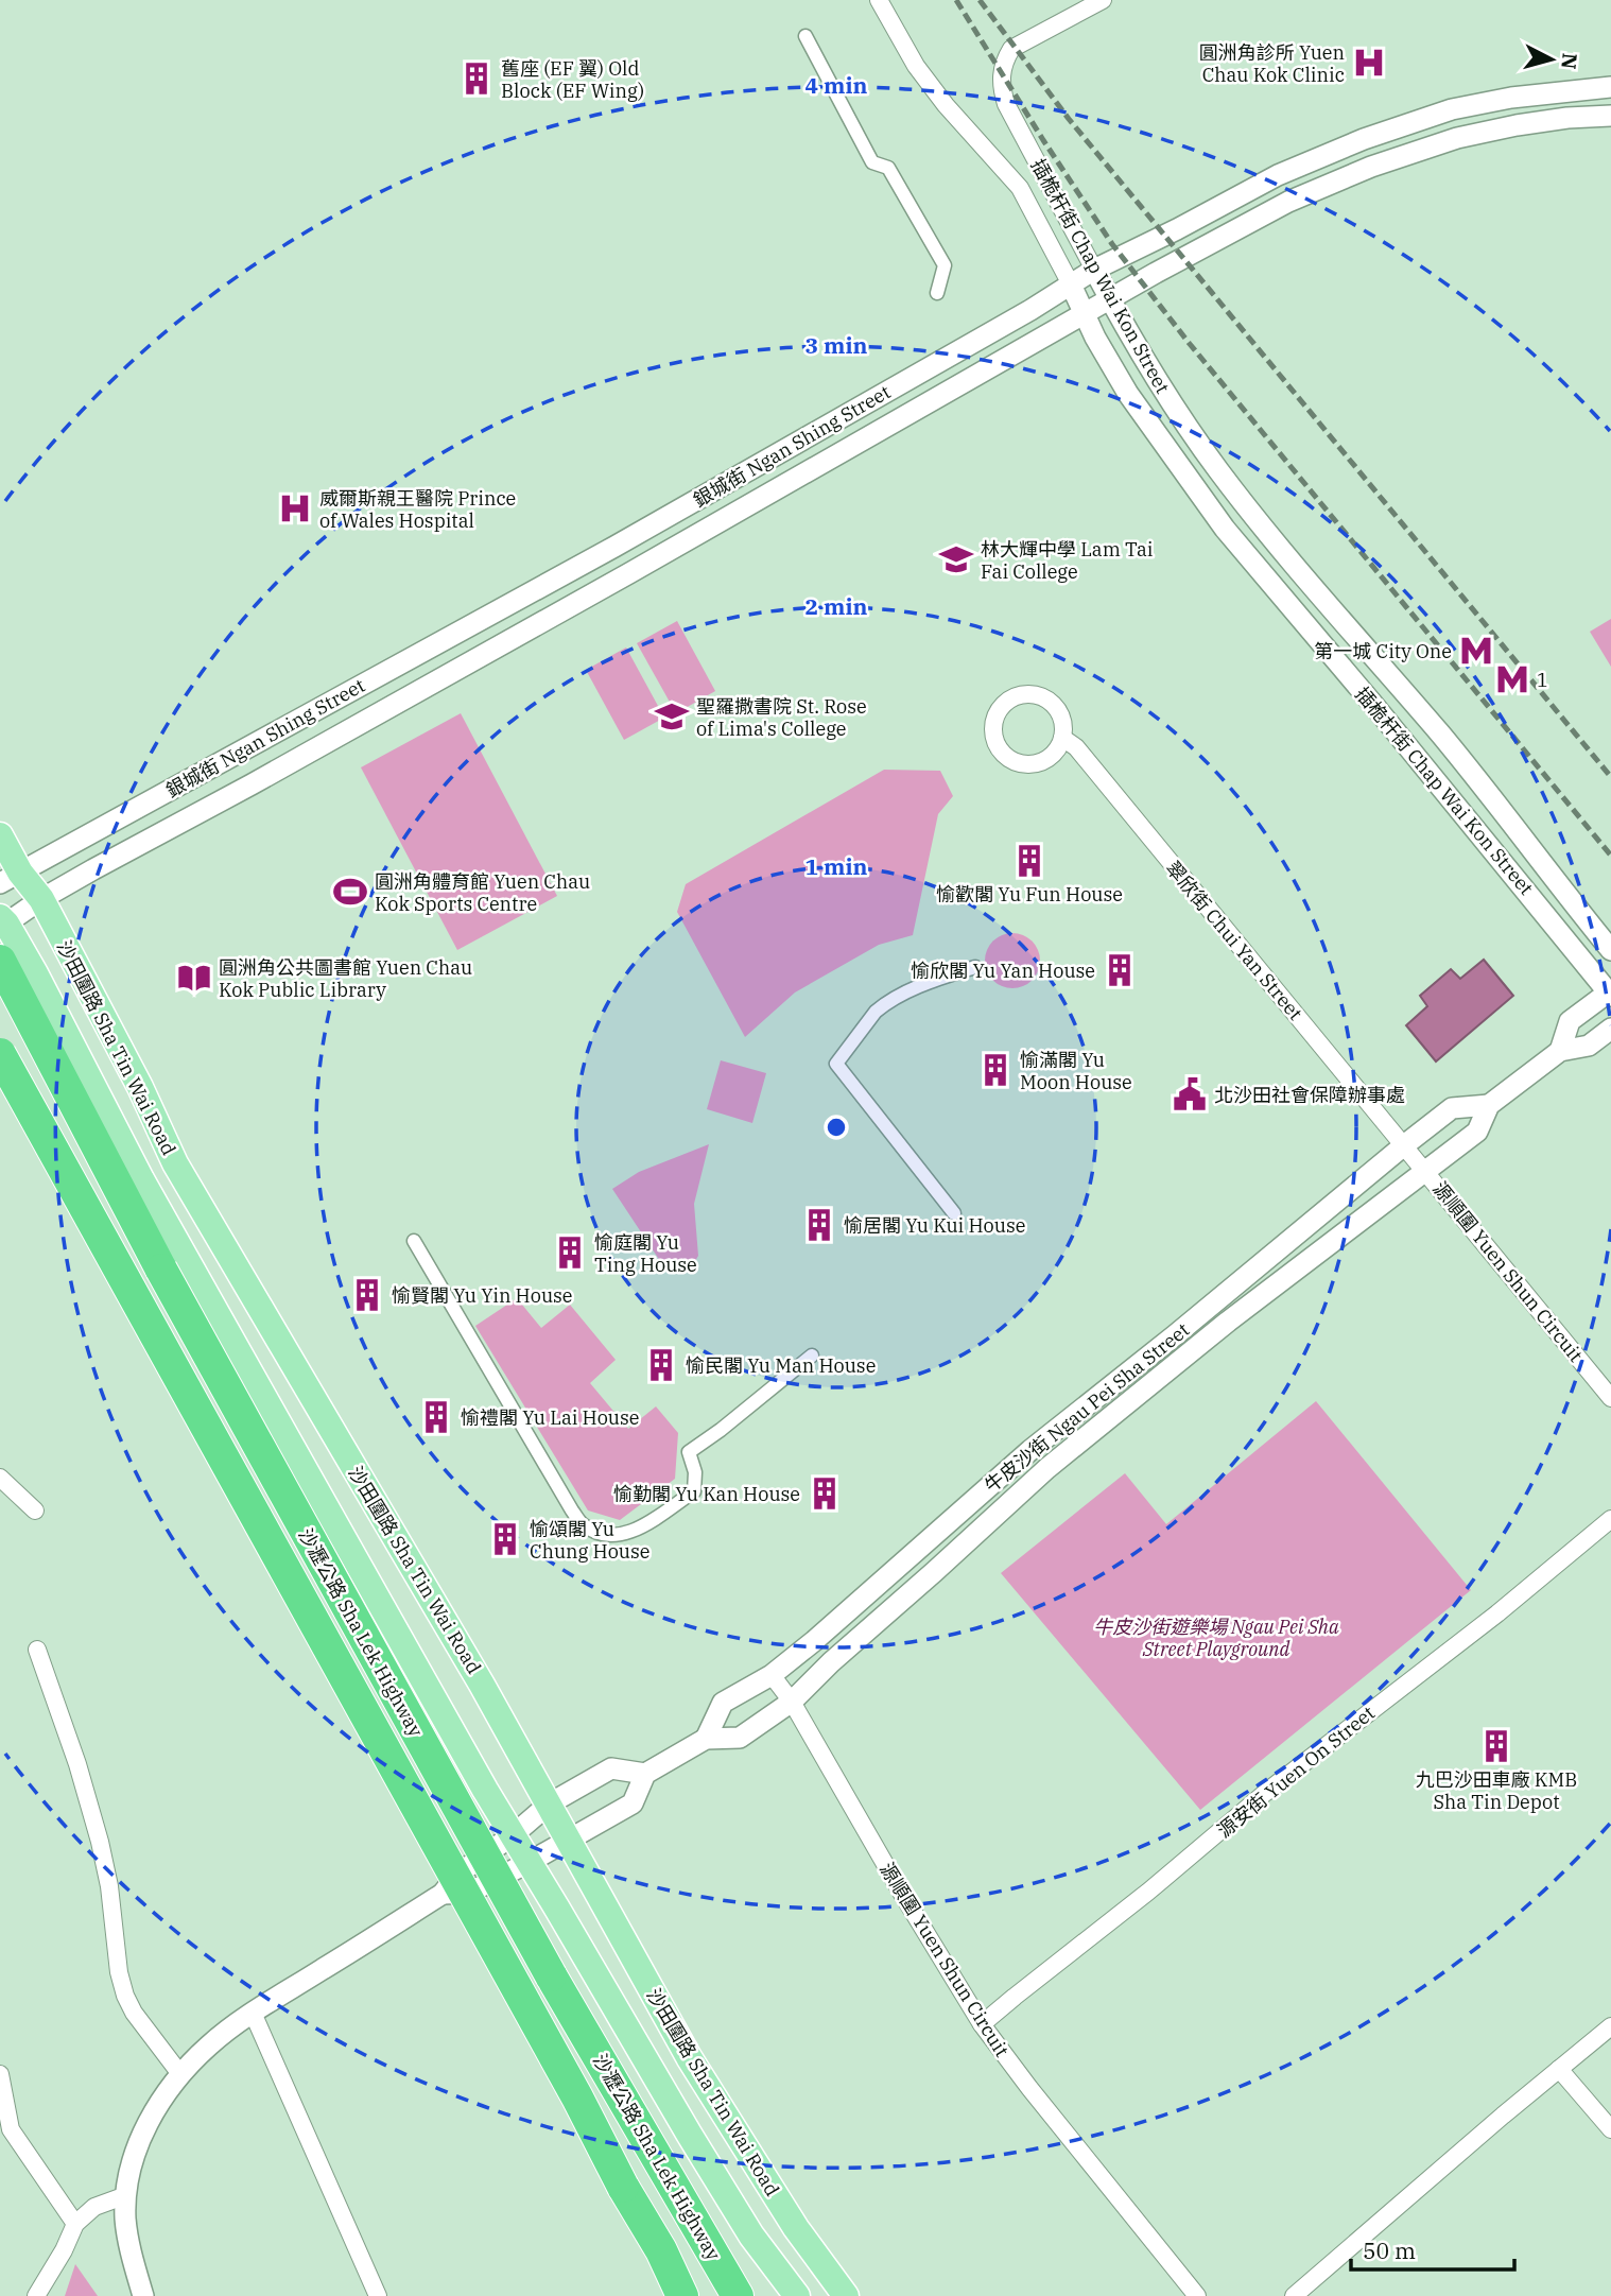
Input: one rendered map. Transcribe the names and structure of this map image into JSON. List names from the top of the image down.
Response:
{
  "streets": {
    "highway": ["沙瀝公路 Sha Lek Highway"],
    "main road": ["沙田圍路 Sha Tin Wai Road"],
    "street": [
      "插桅杆街 Chap Wai Kon Street",
      "銀城街 Ngan Shing Street",
      "翠欣街 Chui Yan Street",
      "源順圍 Yuen Shun Circuit",
      "牛皮沙街 Ngau Pei Sha Street",
      "源安街 Yuen On Street"
    ]
  },
  "crossings": [
    ["插桅杆街 Chap Wai Kon Street", "銀城街 Ngan Shing Street"],
    ["插桅杆街 Chap Wai Kon Street", "牛皮沙街 Ngau Pei Sha Street"],
    ["銀城街 Ngan Shing Street", "沙田圍路 Sha Tin Wai Road"],
    ["翠欣街 Chui Yan Street", "源順圍 Yuen Shun Circuit"],
    ["翠欣街 Chui Yan Street", "牛皮沙街 Ngau Pei Sha Street"],
    ["源順圍 Yuen Shun Circuit", "牛皮沙街 Ngau Pei Sha Street"],
    ["源順圍 Yuen Shun Circuit", "源安街 Yuen On Street"]
  ],
  "parks": ["牛皮沙街遊樂場 Ngau Pei Sha Street Playground"],
  "places": {
    "hospital": ["圓洲角診所 Yuen Chau Kok Clinic", "威爾斯親王醫院 Prince of Wales Hospital"],
    "building": [
      "舊座 (EF 翼) Old Block (EF Wing)",
      "愉歡閣 Yu Fun House",
      "愉欣閣 Yu Yan House",
      "愉滿閣 Yu Moon House",
      "愉居閣 Yu Kui House",
      "愉庭閣 Yu Ting House",
      "愉賢閣 Yu Yin House",
      "愉民閣 Yu Man House",
      "愉禮閣 Yu Lai House",
      "愉勤閣 Yu Kan House",
      "愉頌閣 Yu Chung House",
      "九巴沙田車廠 KMB Sha Tin Depot"
    ],
    "school or university": ["林大輝中學 Lam Tai Fai College", "聖羅撒書院 St. Rose of Lima's College"],
    "metro station": ["第一城 City One", "1"],
    "sports": ["圓洲角體育館 Yuen Chau Kok Sports Centre"],
    "library": ["圓洲角公共圖書館 Yuen Chau Kok Public Library"],
    "public building": ["北沙田社會保障辦事處"]
  },
  "scale_bar": "50 m",
  "north": "right",
  "rings": [
    "4 min",
    "3 min",
    "2 min",
    "1 min"
  ]
}
